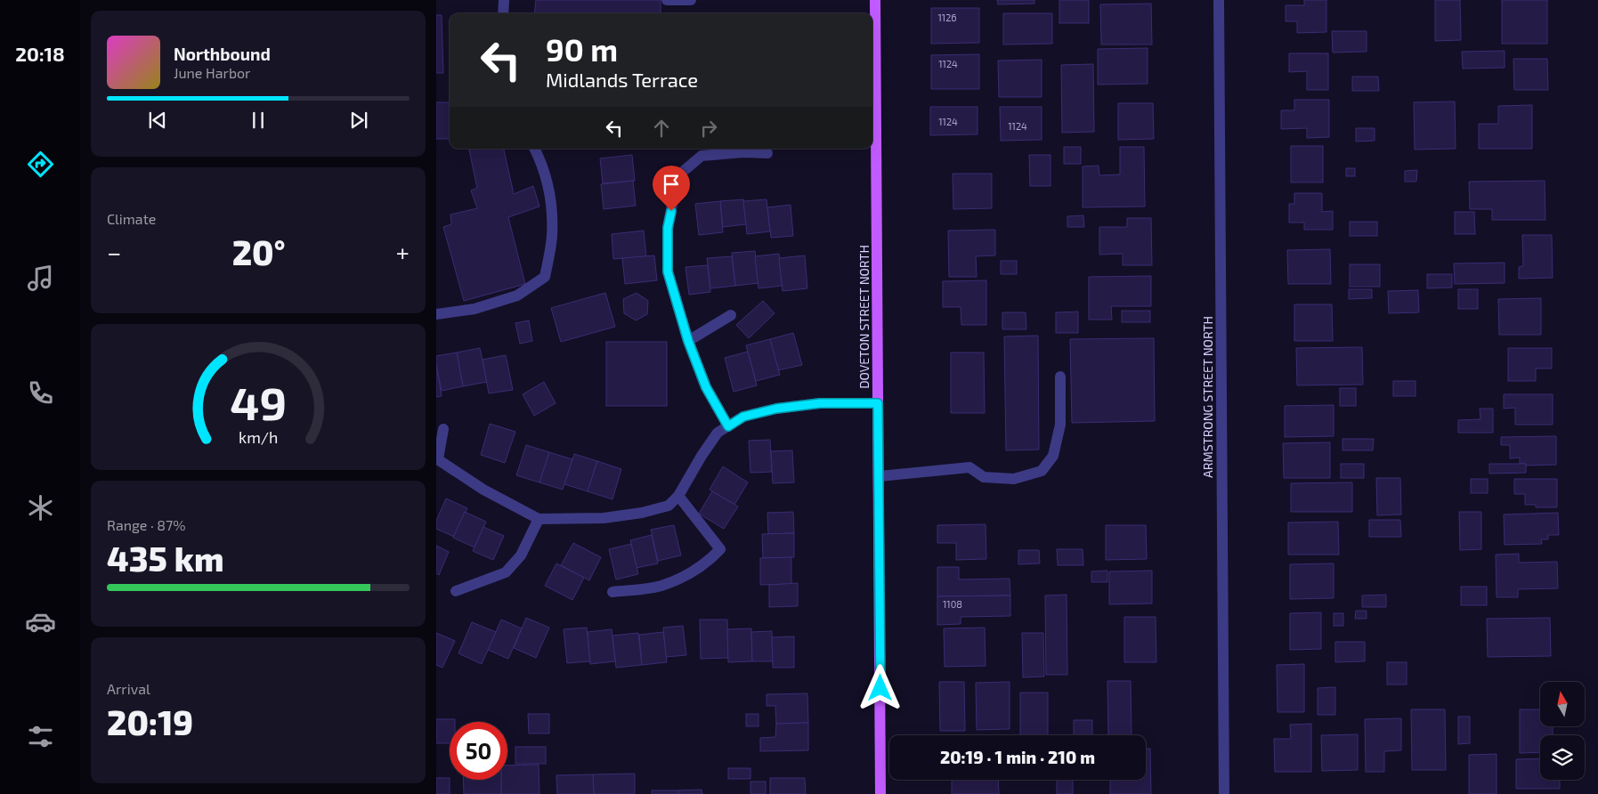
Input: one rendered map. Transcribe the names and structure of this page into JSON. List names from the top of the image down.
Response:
{
  "streets": {
    "main road": ["DOVETON STREET NORTH"],
    "street": ["ARMSTRONG STREET NORTH"]
  },
  "house_numbers": [
    "1126",
    "1124",
    "1124",
    "1124",
    "1108"
  ],
  "north": "top",
  "page": {
    "tabs": "20:18",
    "turn": ["90 m", "Midlands Terrace"],
    "song": ["Northbound", "June Harbor"],
    "tile": [
      "Climate",
      ["Range · 87%", "435 km"],
      ["Arrival", "20:19"]
    ],
    "heat": ["−", "20°", "+"],
    "limit": "50",
    "trip": "20:19 · 1 min · 210 m",
    "gauge": ["49", "km/h"]
  }
}
